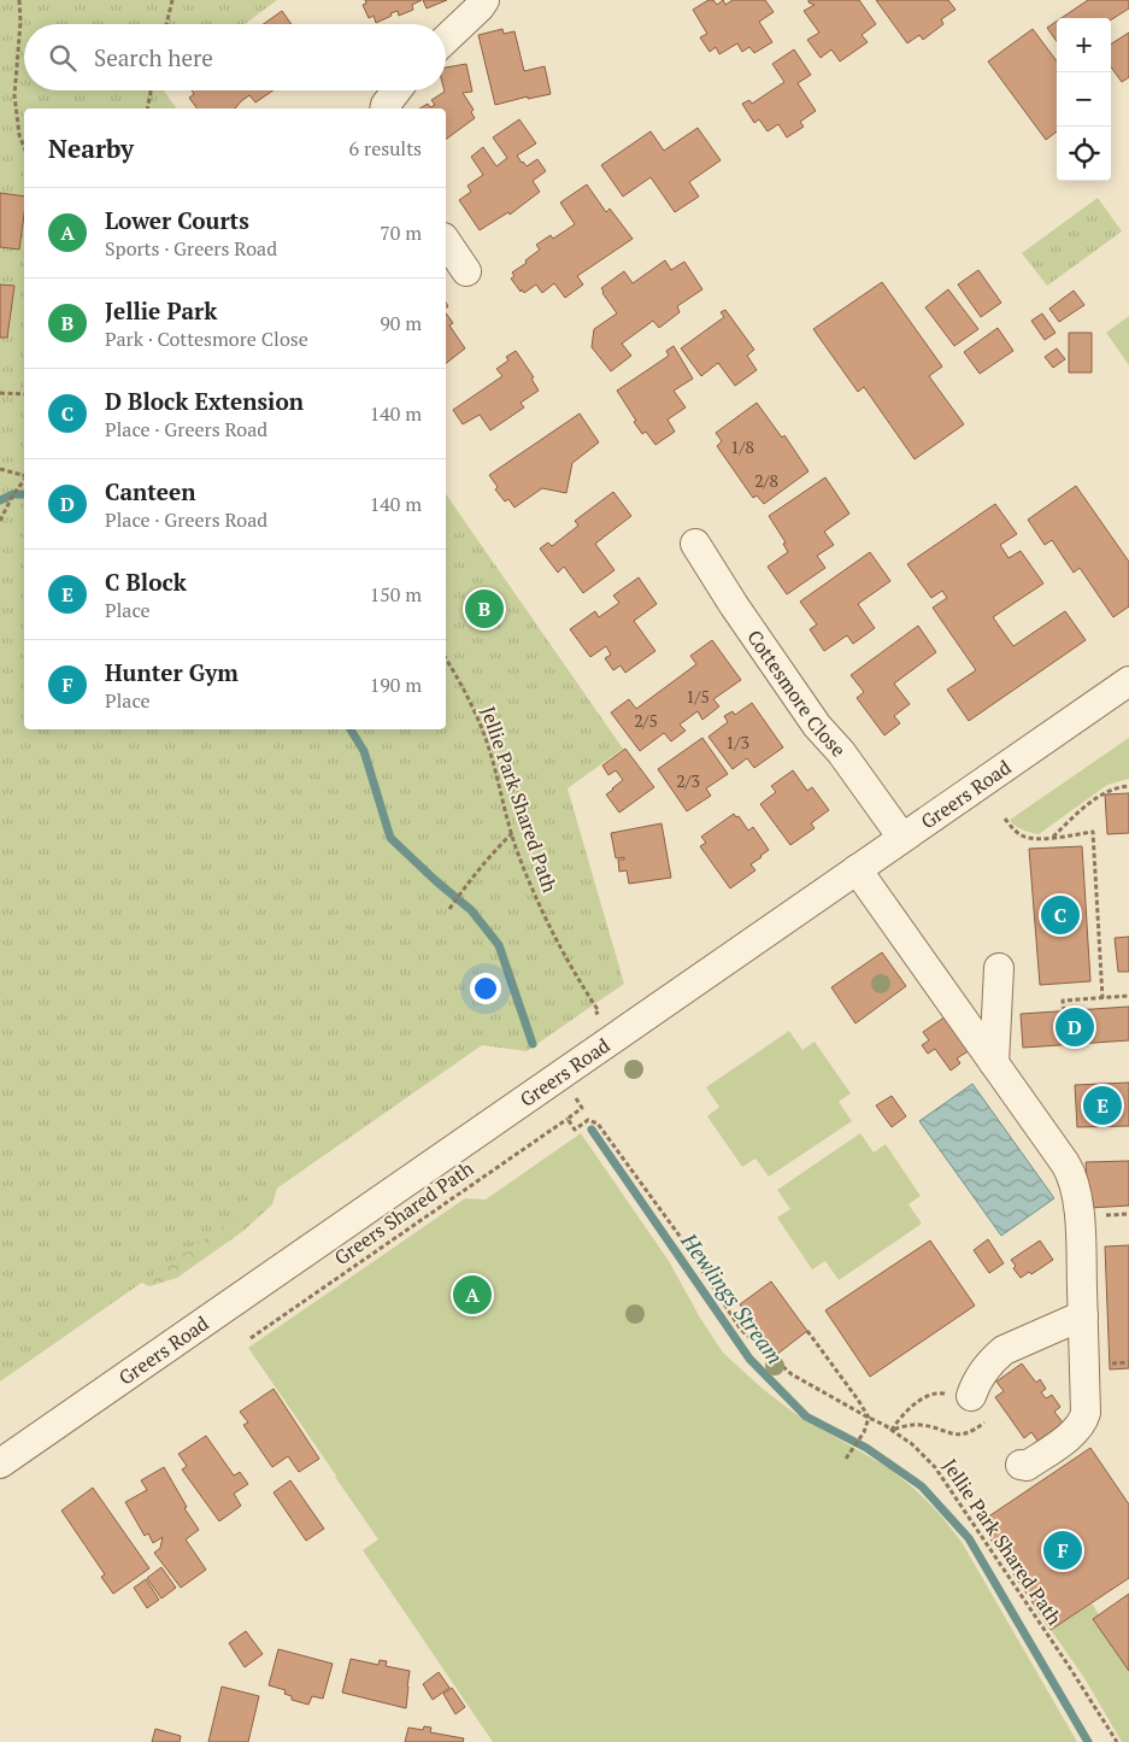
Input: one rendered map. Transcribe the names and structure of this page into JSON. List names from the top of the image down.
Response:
{
  "streets": {
    "street": ["Cottesmore Close", "Greers Road"],
    "path": ["Jellie Park Shared Path", "Greers Shared Path"]
  },
  "crossings": [
    ["Cottesmore Close", "Greers Road"],
    ["Jellie Park Shared Path", "Greers Shared Path"]
  ],
  "water": ["Hewlings Stream"],
  "house_numbers": [
    "1/8",
    "2/8",
    "1/5",
    "2/5",
    "1/3",
    "2/3"
  ],
  "page": {
    "map_buttons": ["+", "−"],
    "search": "Search here",
    "heading": ["Nearby", "6 results"],
    "list": [
      {
        "mark": "A",
        "name": "Lower Courts",
        "note": "Sports · Greers Road",
        "value": "70 m"
      },
      {
        "mark": "B",
        "name": "Jellie Park",
        "note": "Park · Cottesmore Close",
        "value": "90 m"
      },
      {
        "mark": "C",
        "name": "D Block Extension",
        "note": "Place · Greers Road",
        "value": "140 m"
      },
      {
        "mark": "D",
        "name": "Canteen",
        "note": "Place · Greers Road",
        "value": "140 m"
      },
      {
        "mark": "E",
        "name": "C Block",
        "note": "Place",
        "value": "150 m"
      },
      {
        "mark": "F",
        "name": "Hunter Gym",
        "note": "Place",
        "value": "190 m"
      }
    ],
    "pins": [
      "B",
      "C",
      "D",
      "E",
      "A",
      "F"
    ]
  }
}
